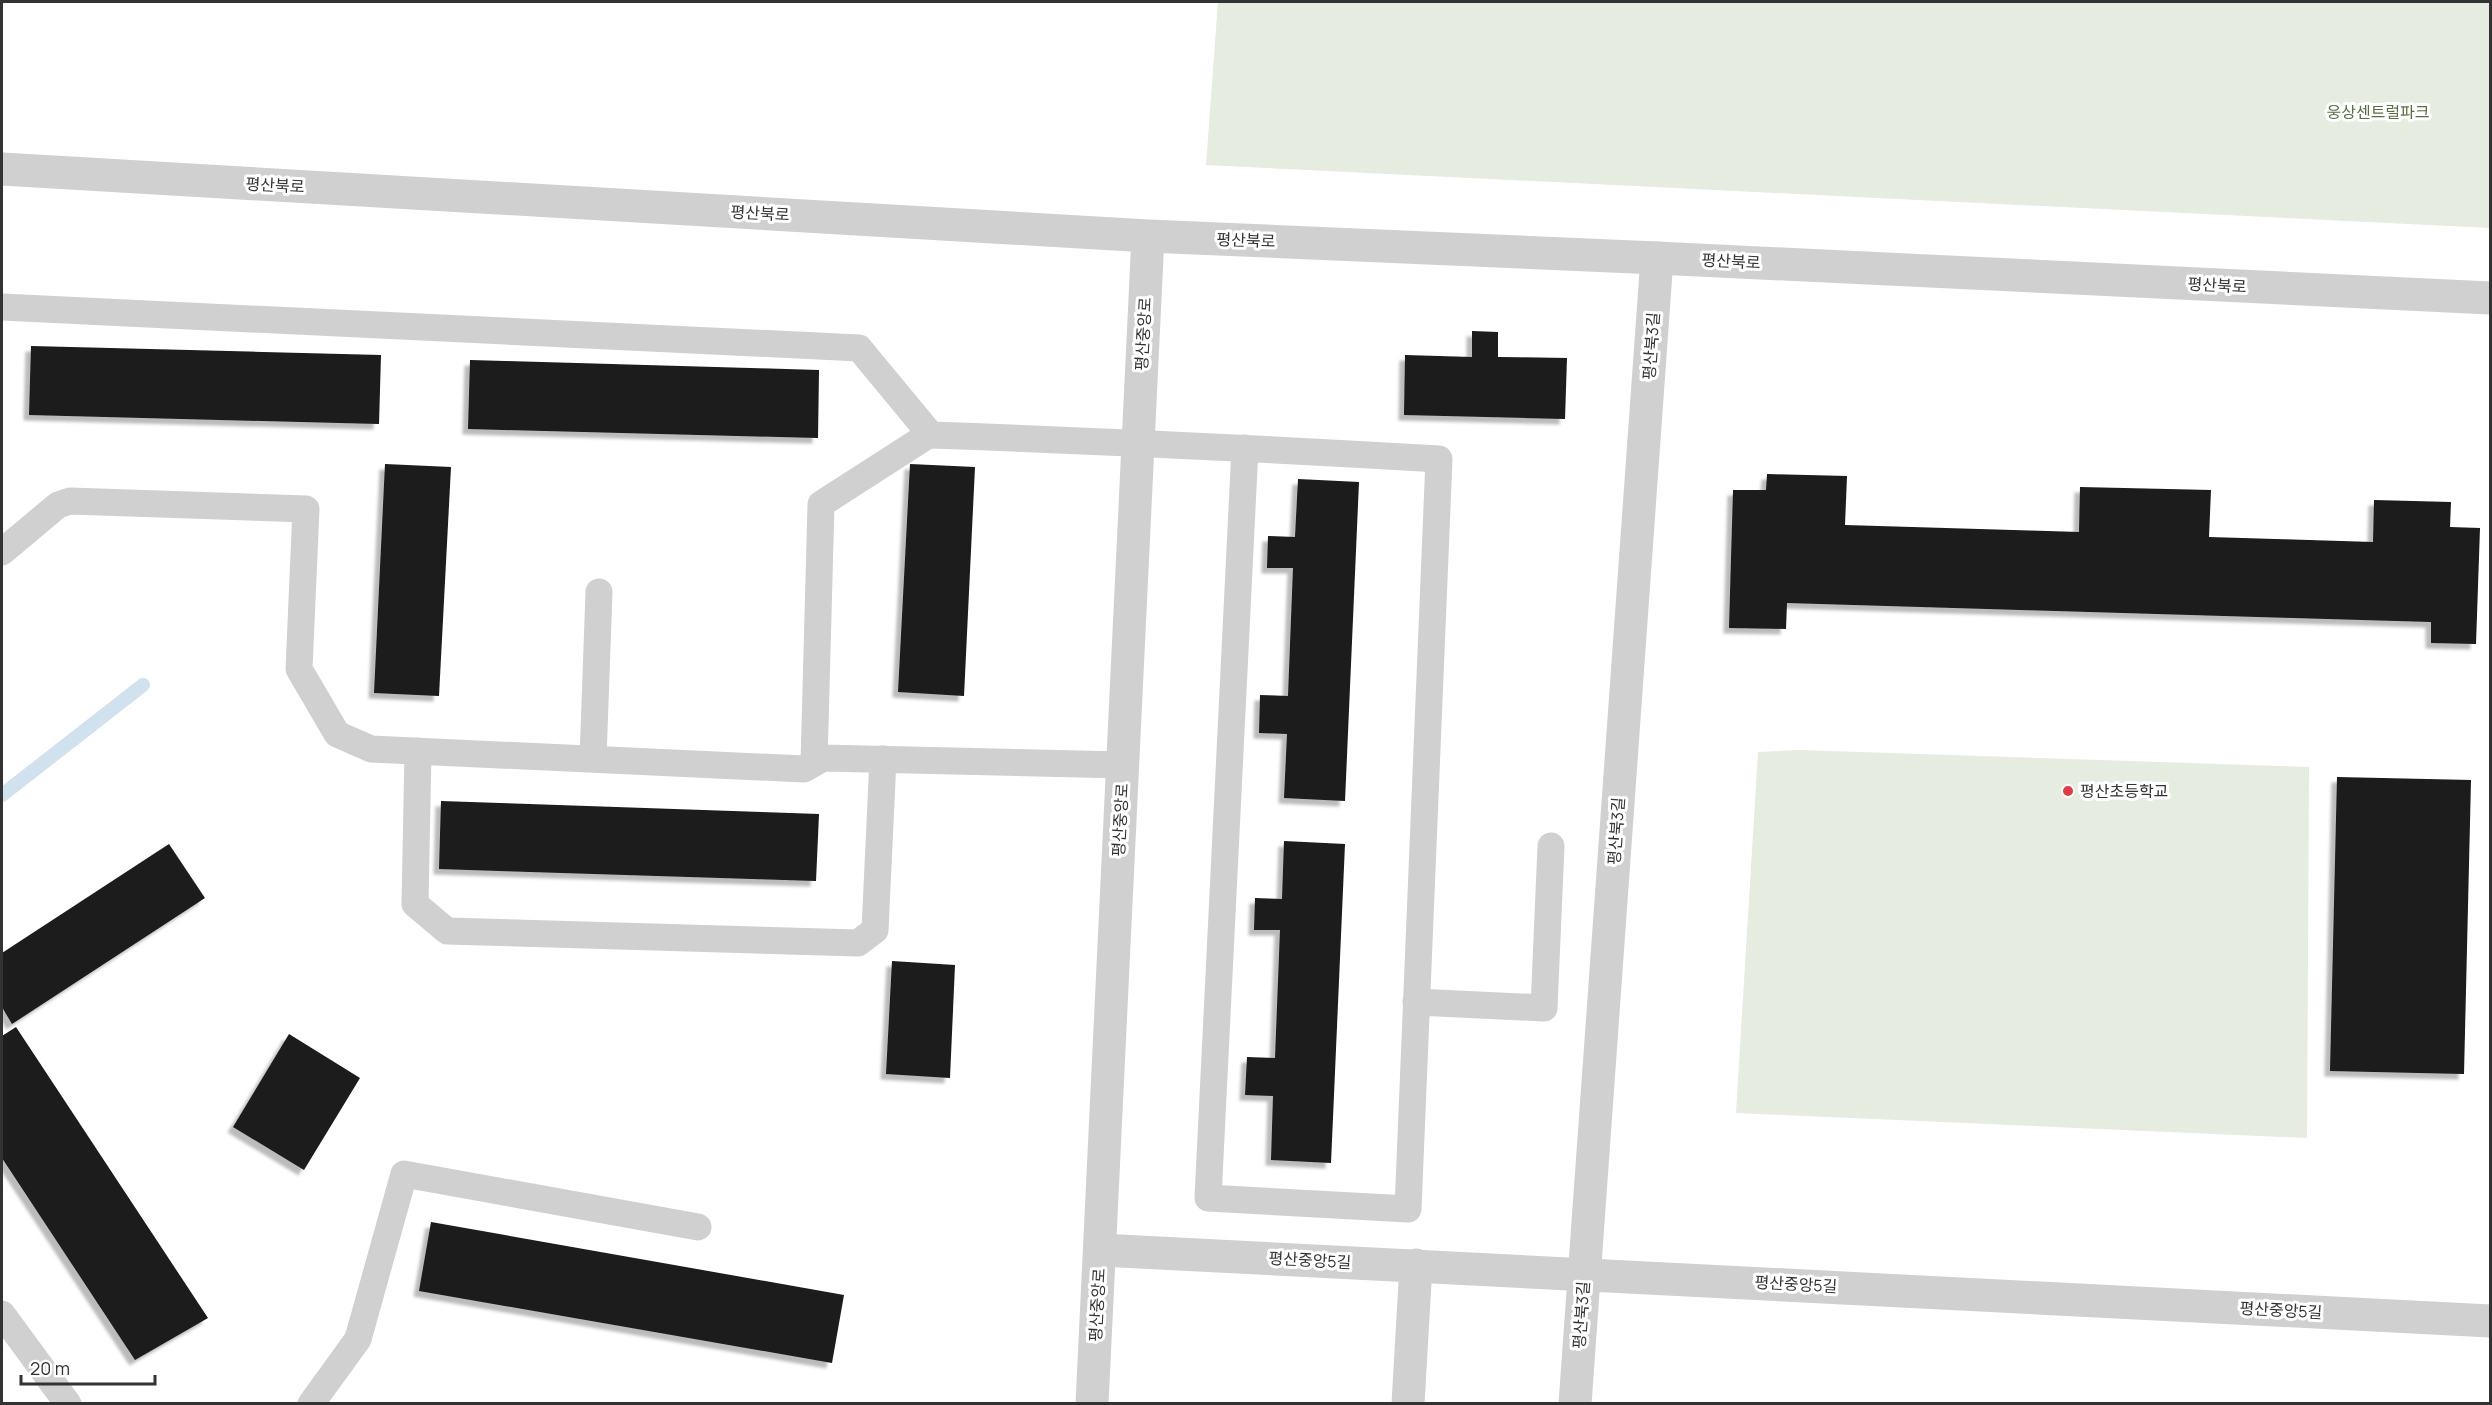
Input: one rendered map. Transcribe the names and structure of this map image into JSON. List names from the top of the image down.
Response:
{
  "streets": {
    "street": [
      "평산북로",
      "평산중앙로",
      "평산북3길",
      "평산중앙5길"
    ]
  },
  "crossings": [
    ["평산북로", "평산중앙로"],
    ["평산북로", "평산북3길"],
    ["평산중앙로", "평산중앙5길"],
    ["평산북3길", "평산중앙5길"]
  ],
  "parks": ["웅상센트럴파크"],
  "places": ["평산초등학교"],
  "scale_bar": "20 m"
}
